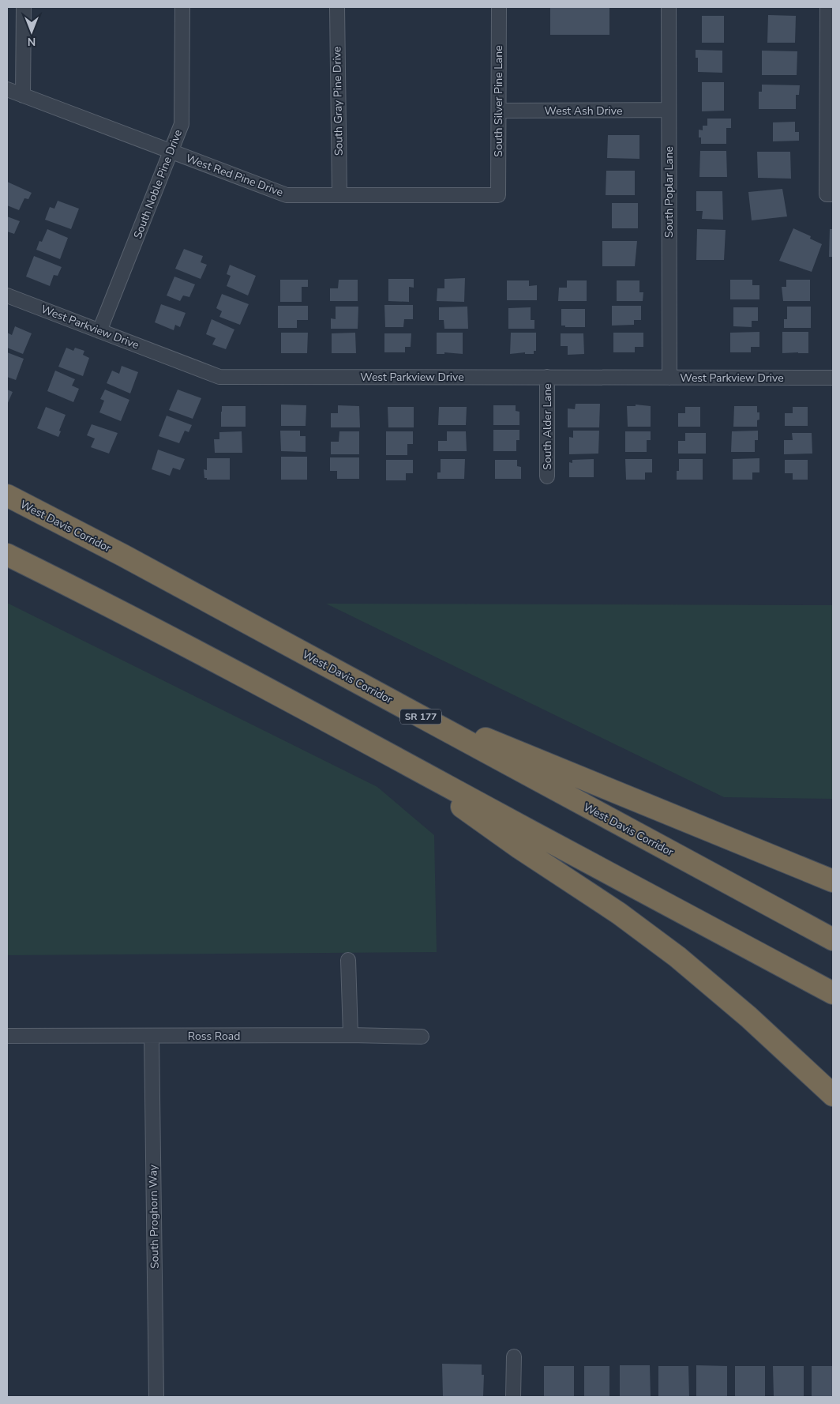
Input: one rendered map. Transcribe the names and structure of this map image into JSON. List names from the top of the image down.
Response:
{
  "streets": {
    "highway": ["West Davis Corridor", "SR 177"],
    "street": [
      "South Gray Pine Drive",
      "South Silver Pine Lane",
      "West Ash Drive",
      "West Red Pine Drive",
      "South Noble Pine Drive",
      "South Poplar Lane",
      "West Parkview Drive",
      "South Alder Lane",
      "Ross Road",
      "South Proghorn Way"
    ]
  },
  "crossings": [
    ["South Gray Pine Drive", "West Red Pine Drive"],
    ["South Silver Pine Lane", "West Ash Drive"],
    ["South Silver Pine Lane", "West Red Pine Drive"],
    ["West Ash Drive", "South Poplar Lane"],
    ["West Red Pine Drive", "South Noble Pine Drive"],
    ["South Noble Pine Drive", "West Parkview Drive"],
    ["South Poplar Lane", "West Parkview Drive"],
    ["West Parkview Drive", "South Alder Lane"],
    ["Ross Road", "South Proghorn Way"]
  ],
  "north": "bottom"
}
